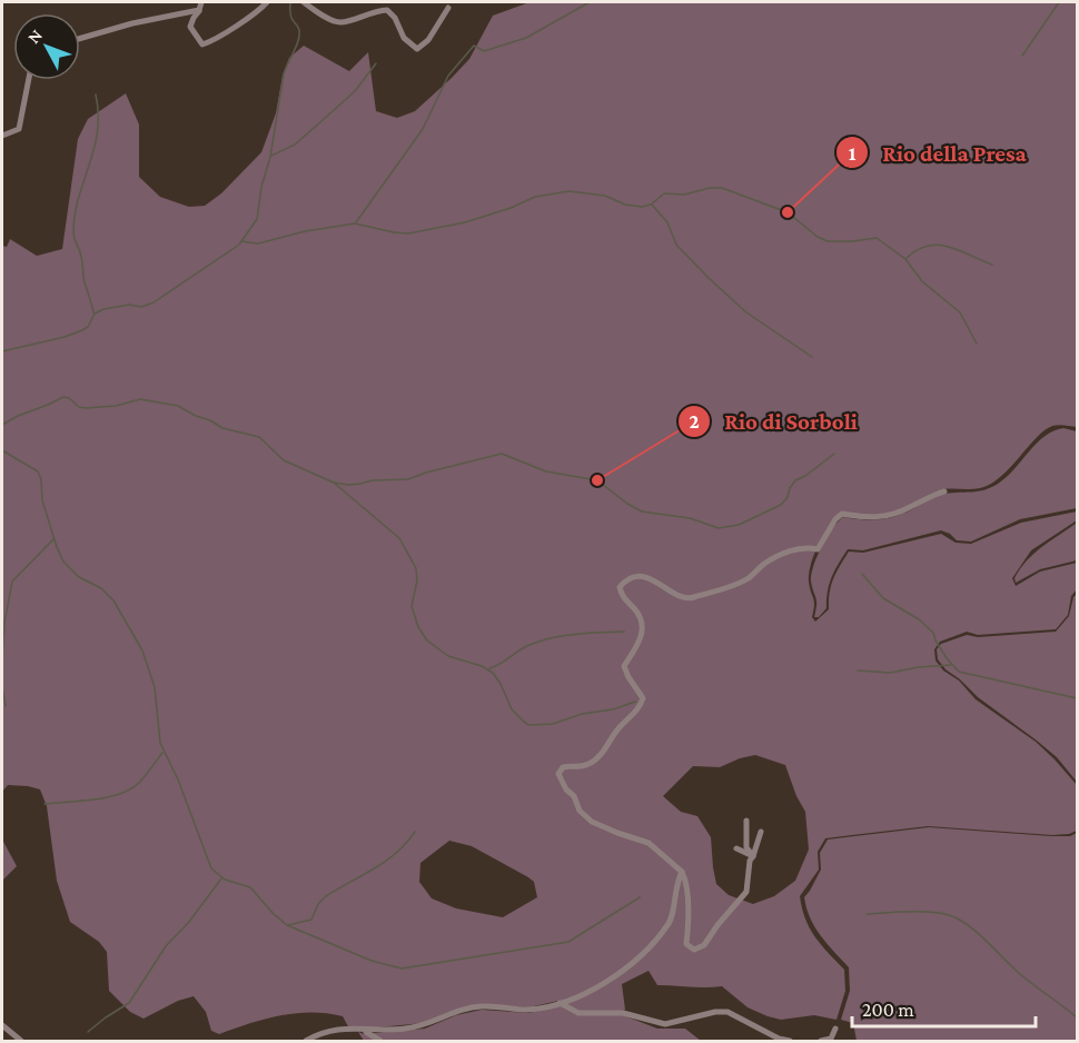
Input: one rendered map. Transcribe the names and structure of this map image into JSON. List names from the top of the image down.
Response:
{
  "places": ["Rio della Presa", "Rio di Sorboli"],
  "scale_bar": "200 m",
  "north": "top left"
}
